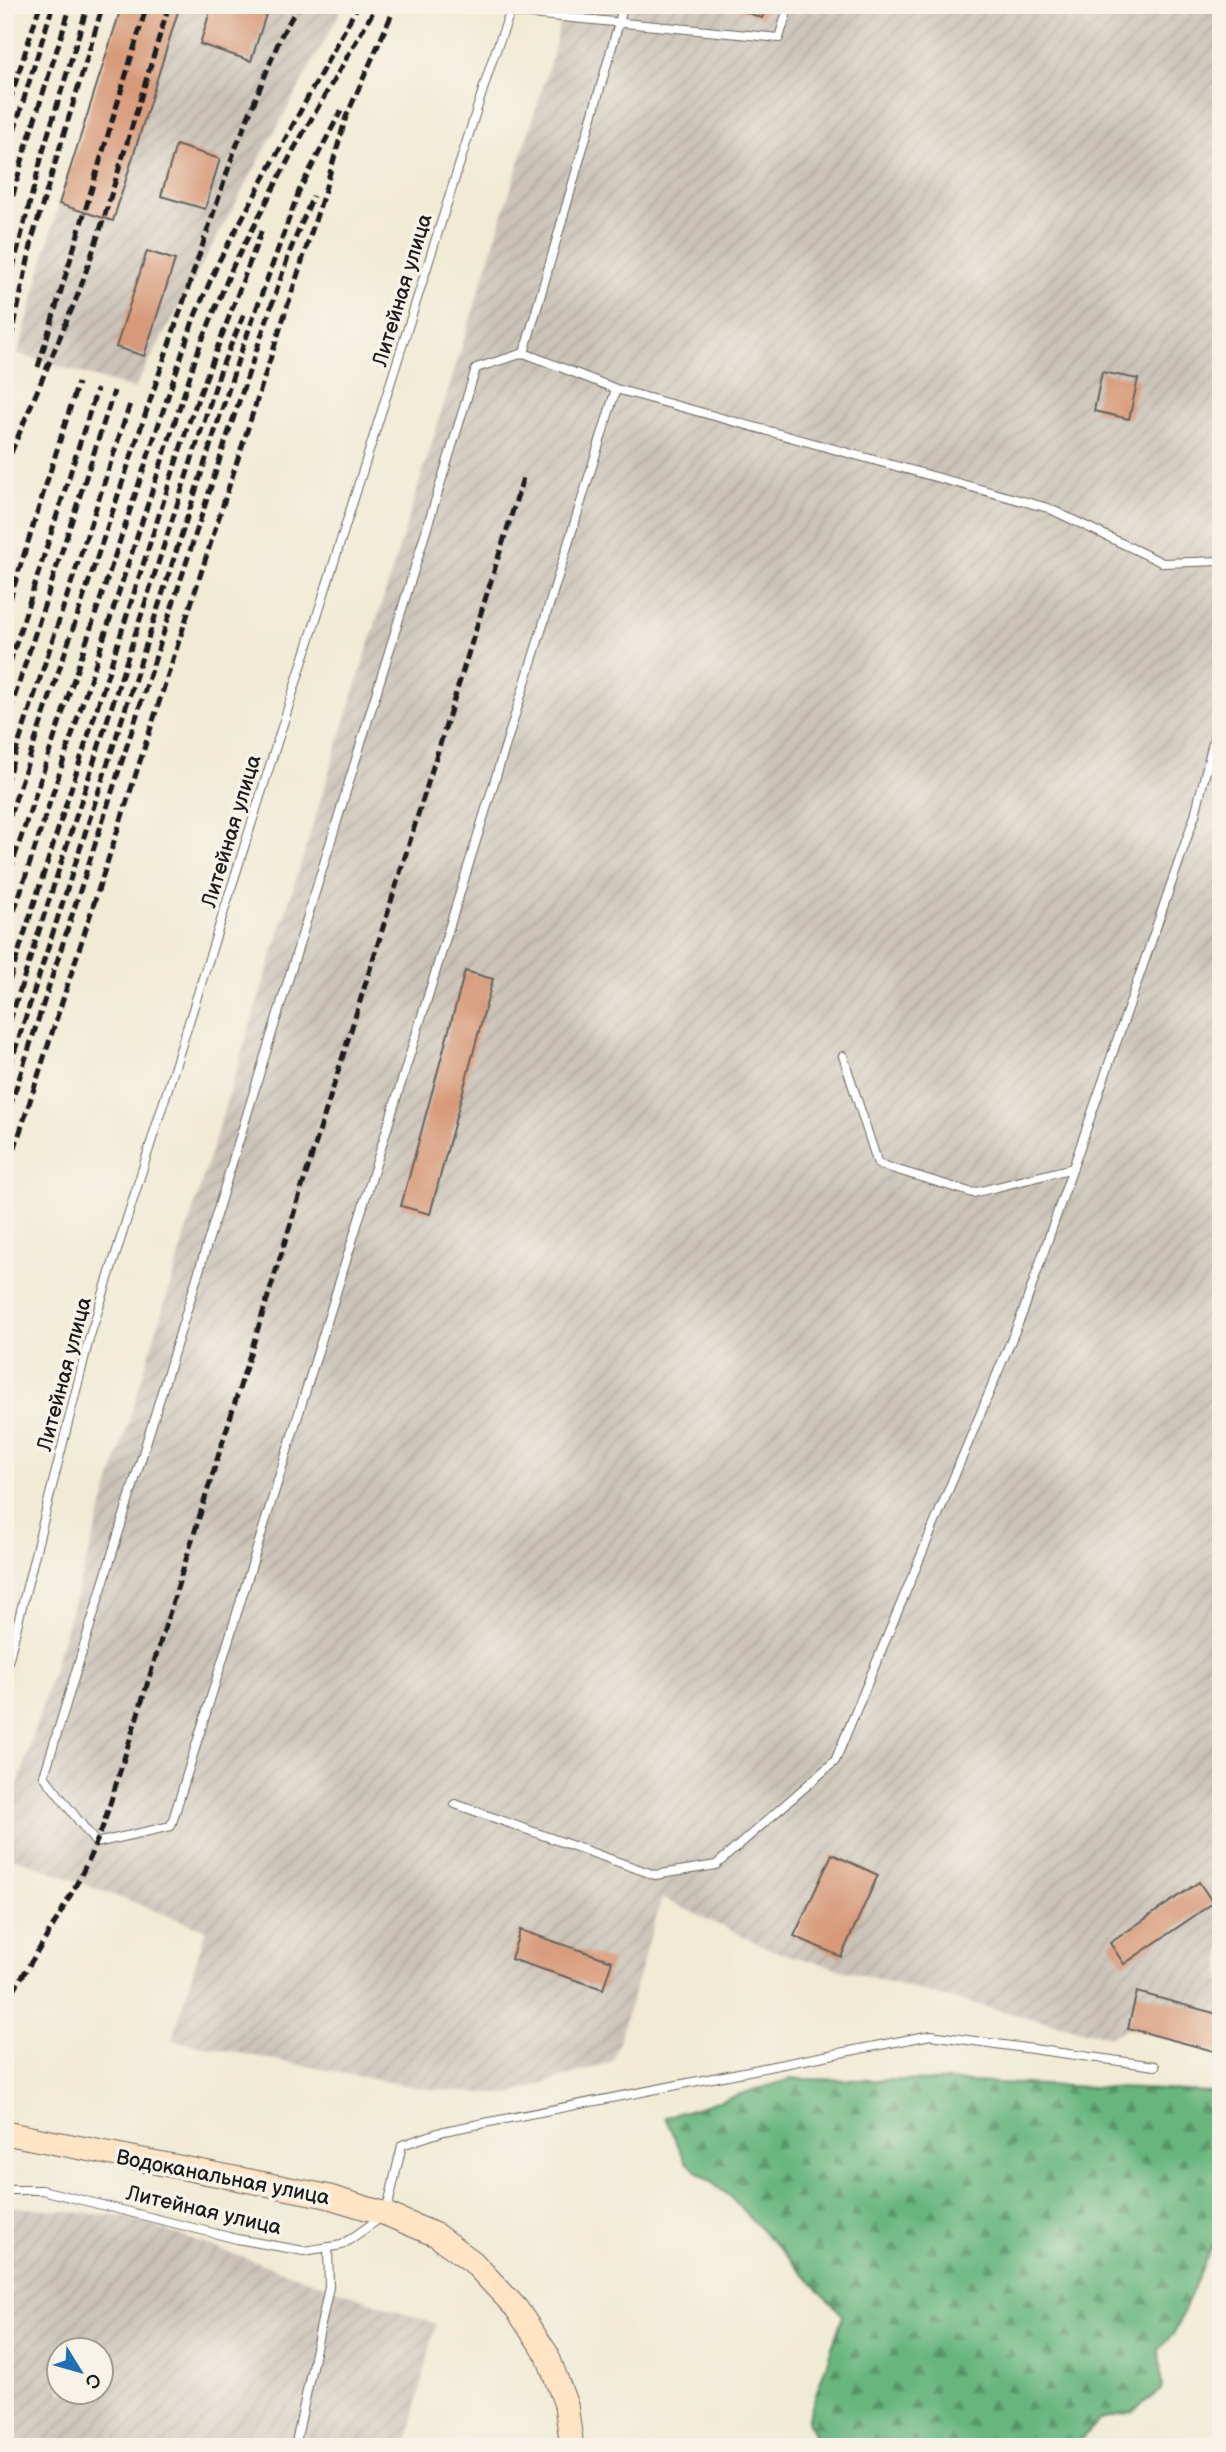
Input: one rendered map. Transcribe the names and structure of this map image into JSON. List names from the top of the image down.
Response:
{
  "streets": {
    "main road": ["Водоканальная улица"],
    "lane": ["Литейная улица"]
  },
  "crossings": [
    ["Литейная улица", "Водоканальная улица"]
  ],
  "north": "bottom right"
}
